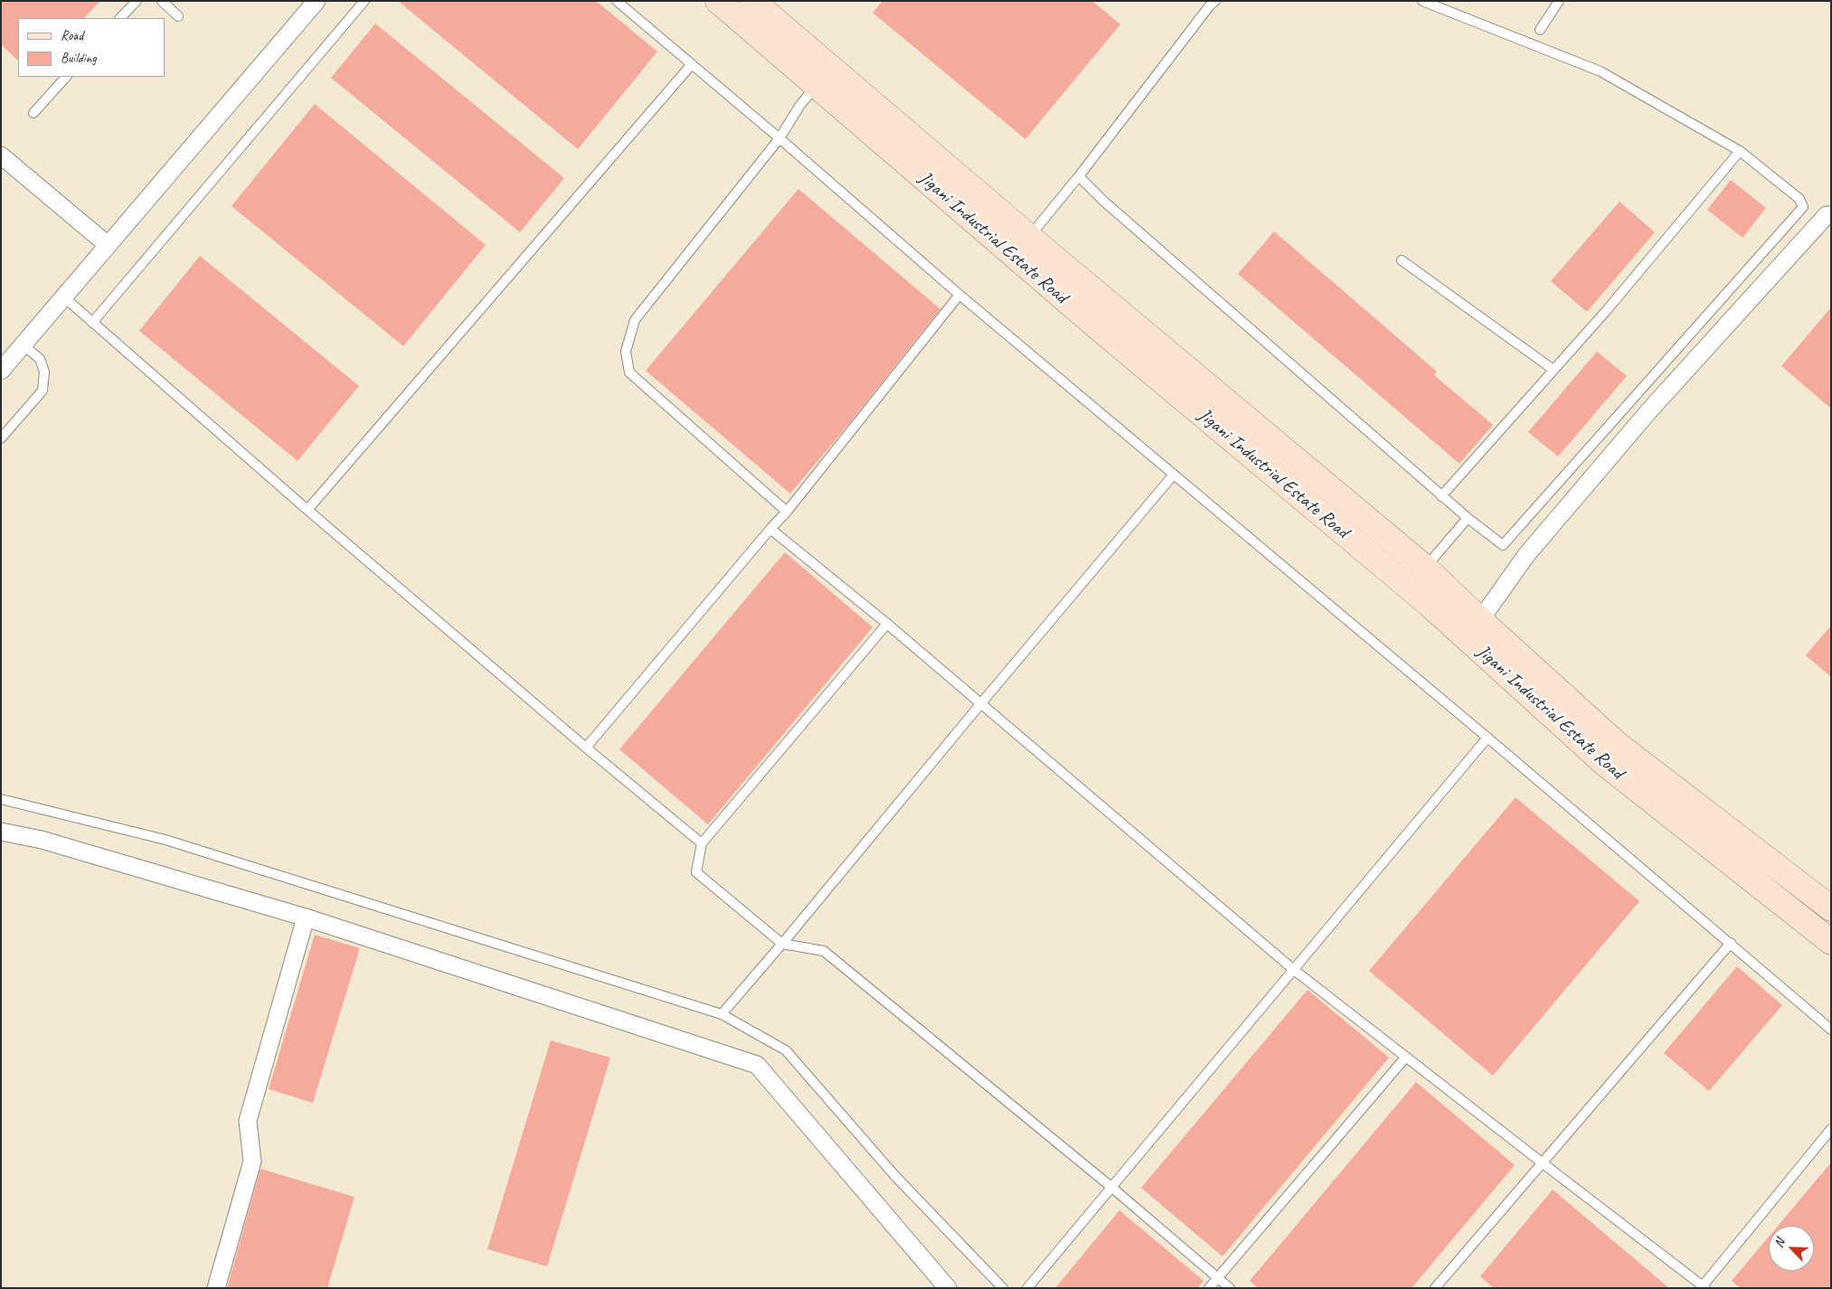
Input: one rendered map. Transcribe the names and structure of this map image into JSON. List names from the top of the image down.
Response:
{
  "streets": {
    "main road": ["Jigani Industrial Estate Road"]
  },
  "legend": ["Road", "Building"],
  "north": "top left"
}
